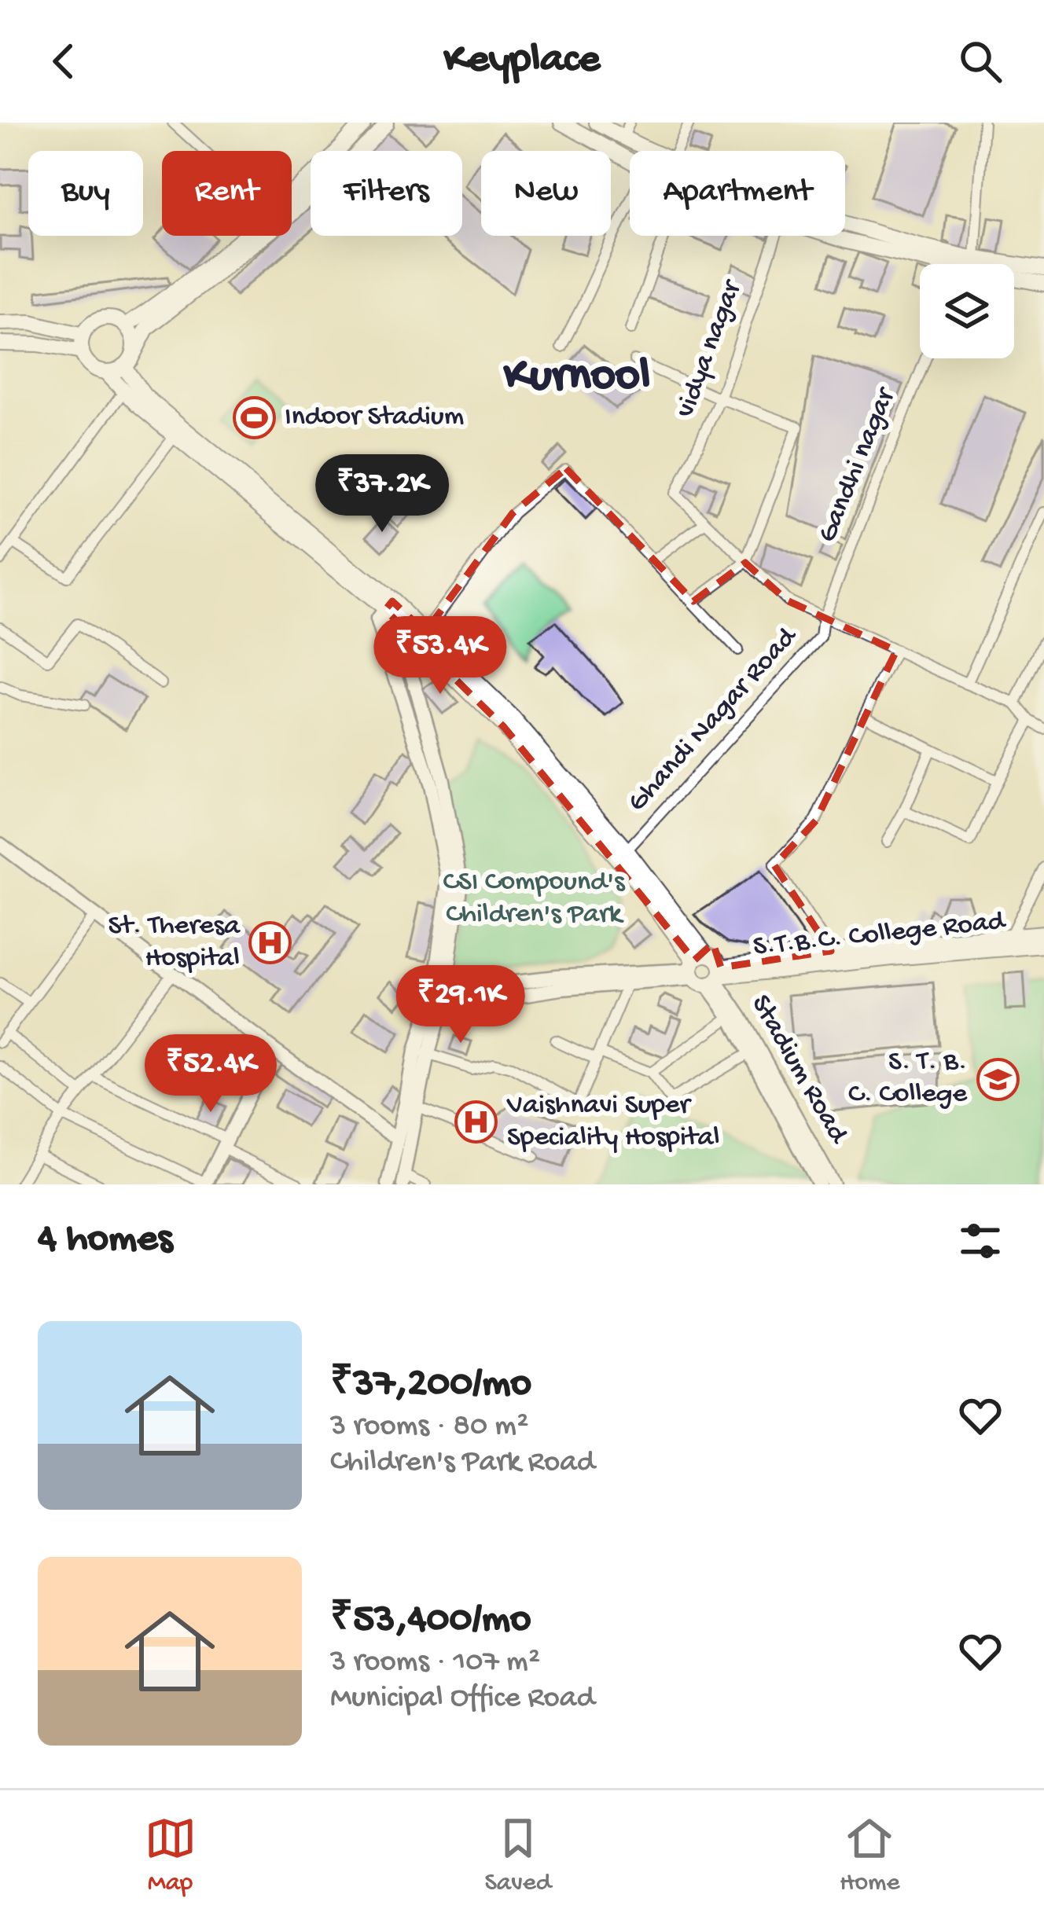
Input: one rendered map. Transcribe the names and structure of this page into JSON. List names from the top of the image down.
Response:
{
  "streets": {
    "main road": ["S.T.B.C. College Road"],
    "street": [
      "vidya nagar",
      "Gandhi nagar",
      "Ghandi Nagar Road",
      "Stadium Road"
    ]
  },
  "crossings": [
    ["Gandhi nagar", "Ghandi Nagar Road"],
    ["S.T.B.C. College Road", "Stadium Road"]
  ],
  "districts": ["Kurnool"],
  "parks": ["CSI Compound's Children's Park"],
  "places": {
    "sports": ["Indoor Stadium"],
    "hospital": ["St. Theresa Hospital", "Vaishnavi Super Speciality Hospital"],
    "school or university": ["S. T. B. C. College"]
  },
  "page": {
    "header": "Keyplace",
    "chip": [
      "Buy",
      "Rent",
      "Filters",
      "New",
      "Apartment"
    ],
    "price": [
      "₹37.2K",
      "₹53.4K",
      "₹29.1K",
      "₹52.4K"
    ],
    "heading": "4 homes",
    "list": [
      {
        "name": "₹37,200/mo",
        "note": "3 rooms · 80 m² · Children's Park Road"
      },
      {
        "name": "₹53,400/mo",
        "note": "3 rooms · 107 m² · Municipal Office Road"
      }
    ],
    "tabs": ["Map", "Saved", "Home"]
  }
}
